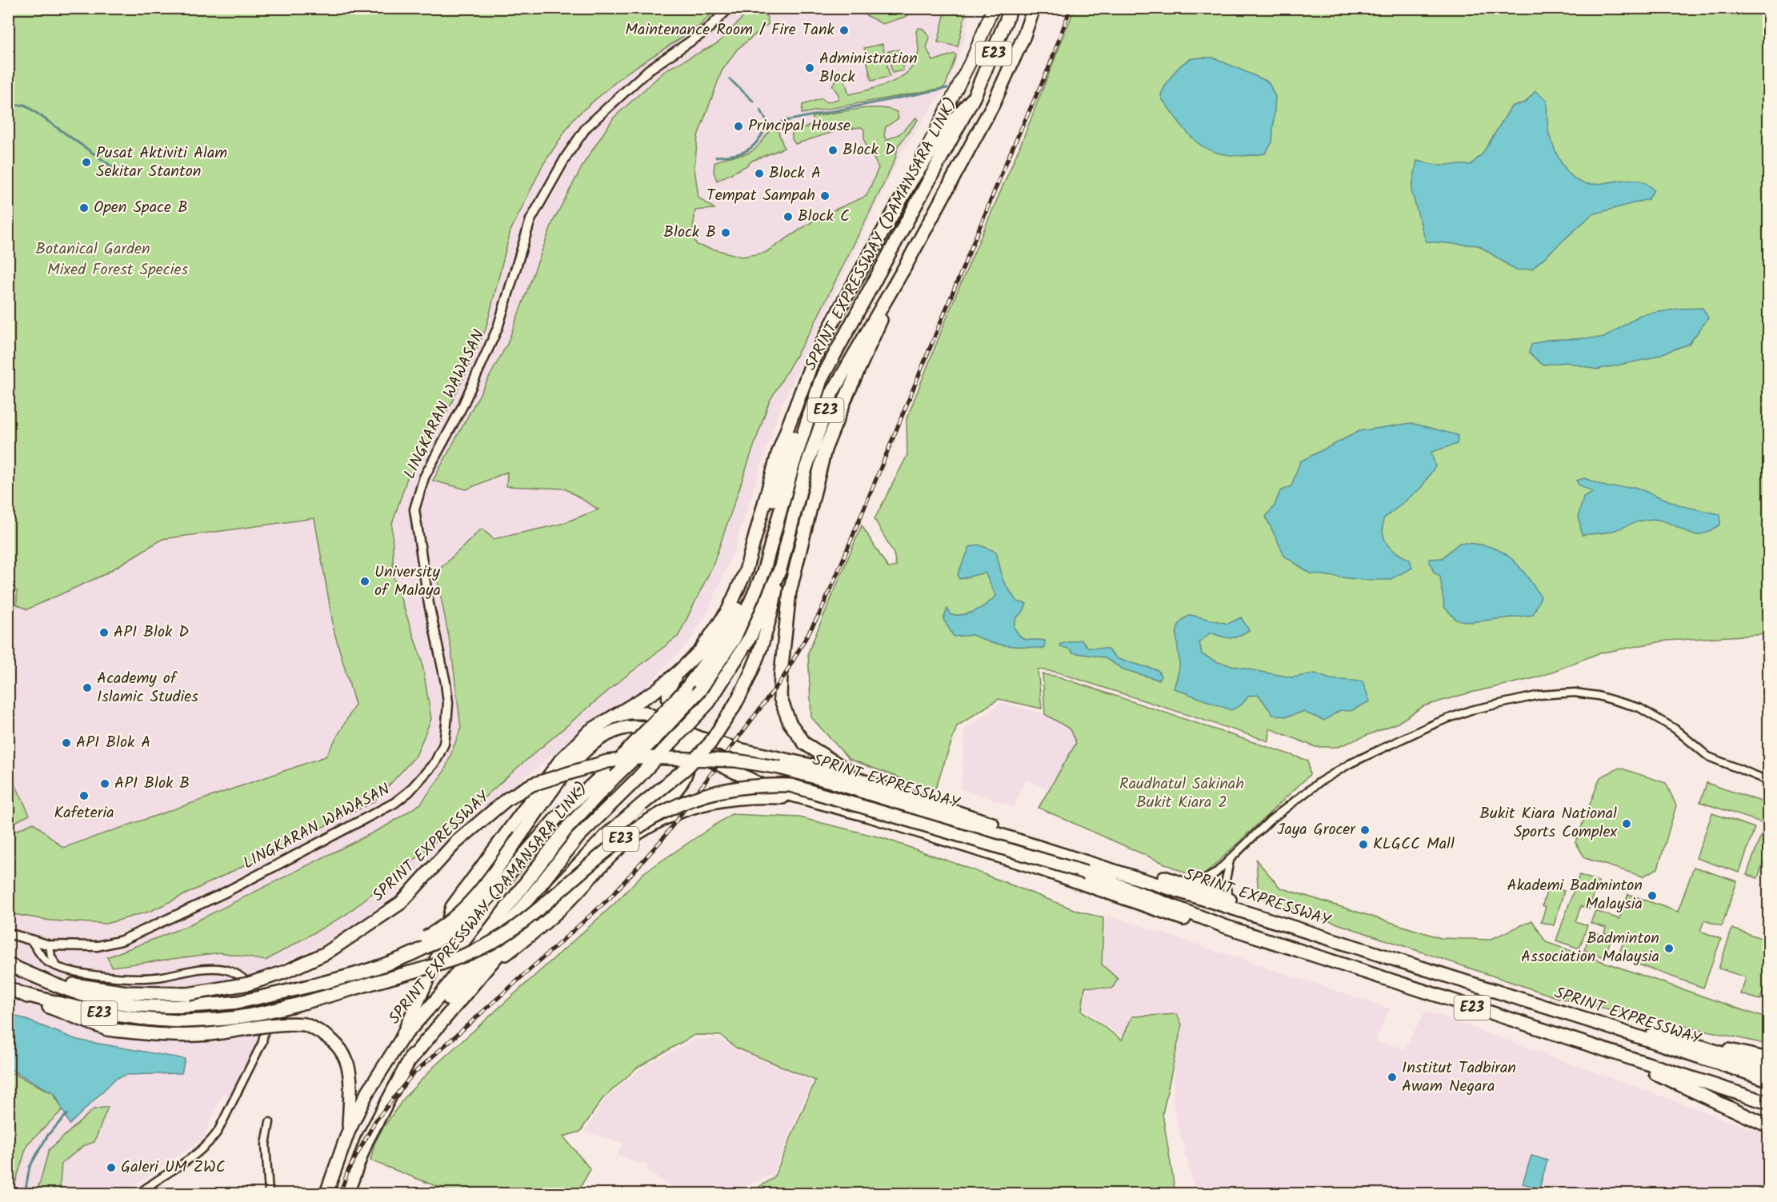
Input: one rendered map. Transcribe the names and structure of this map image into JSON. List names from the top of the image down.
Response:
{
  "streets": {
    "highway": ["E23", "SPRINT EXPRESSWAY (DAMANSARA LINK)", "SPRINT EXPRESSWAY"],
    "street": ["LINGKARAN WAWASAN"]
  },
  "crossings": [
    ["E23", "SPRINT EXPRESSWAY"]
  ],
  "parks": ["Botanical Garden", "Mixed Forest Species", "Raudhatul Sakinah Bukit Kiara 2"],
  "places": [
    "Maintenance Room / Fire Tank",
    "Administration Block",
    "Principal House",
    "Block D",
    "Pusat Aktiviti Alam Sekitar Stanton",
    "Block A",
    "Tempat Sampah",
    "Open Space B",
    "Block C",
    "Block B",
    "University of Malaya",
    "API Blok D",
    "Academy of Islamic Studies",
    "API Blok A",
    "API Blok B",
    "Kafeteria",
    "Bukit Kiara National Sports Complex",
    "Jaya Grocer",
    "KLGCC Mall",
    "Akademi Badminton Malaysia",
    "Badminton Association Malaysia",
    "Institut Tadbiran Awam Negara",
    "Galeri UM ZWC"
  ]
}
